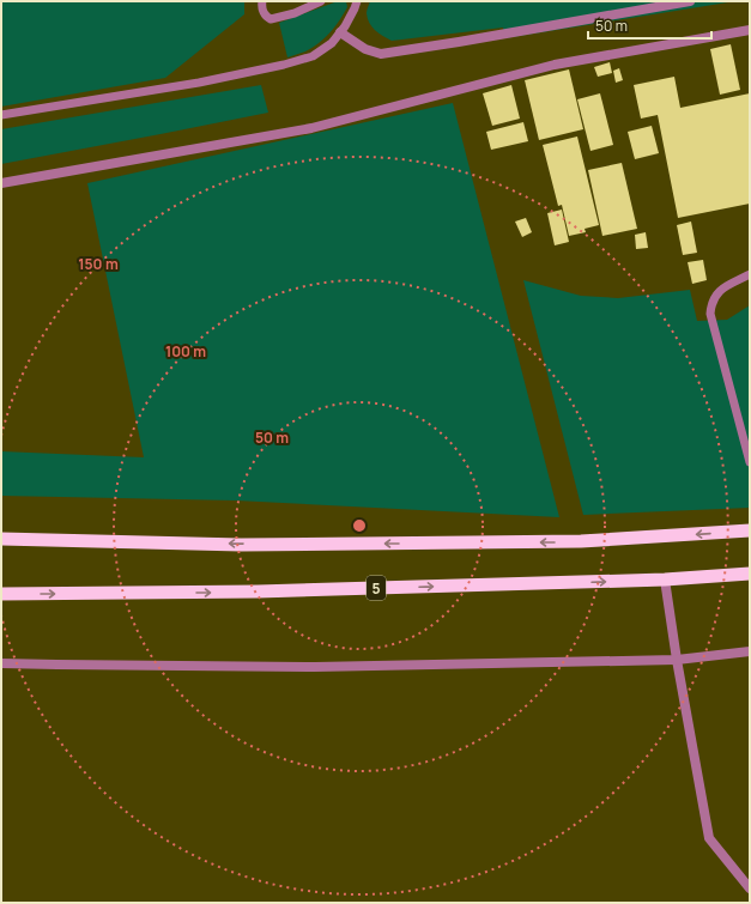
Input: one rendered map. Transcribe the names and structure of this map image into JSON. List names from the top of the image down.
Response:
{
  "streets": {
    "highway": ["5"]
  },
  "scale_bar": "50 m",
  "rings": ["150 m", "100 m", "50 m"]
}
